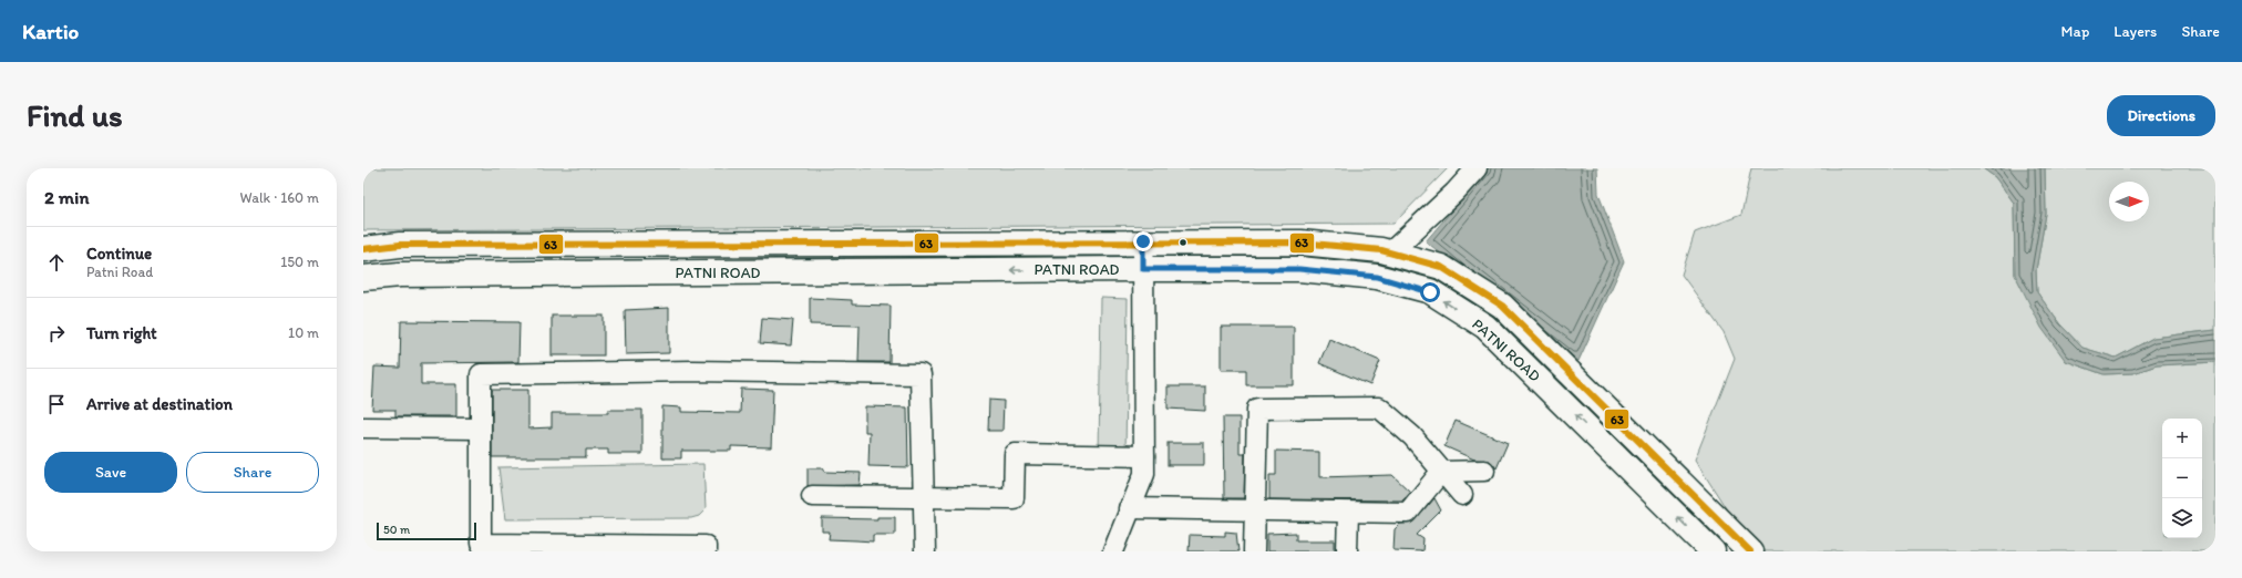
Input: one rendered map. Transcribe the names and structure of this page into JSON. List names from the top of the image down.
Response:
{
  "streets": {
    "main road": ["PATNI ROAD"]
  },
  "lines": ["transit line 63"],
  "scale_bar": "50 m",
  "north": "right",
  "page": {
    "header": "Kartio",
    "nav": ["Map", "Layers", "Share"],
    "buttons": [
      "Directions",
      ["Save", "Share"]
    ],
    "title": "Find us",
    "heading": ["2 min", "Walk · 160 m"],
    "list": [
      ["Continue", "Patni Road", "150 m"],
      ["Turn right", "10 m"],
      "Arrive at destination"
    ],
    "map_buttons": ["+", "−"],
    "scale": "50 m"
  }
}
